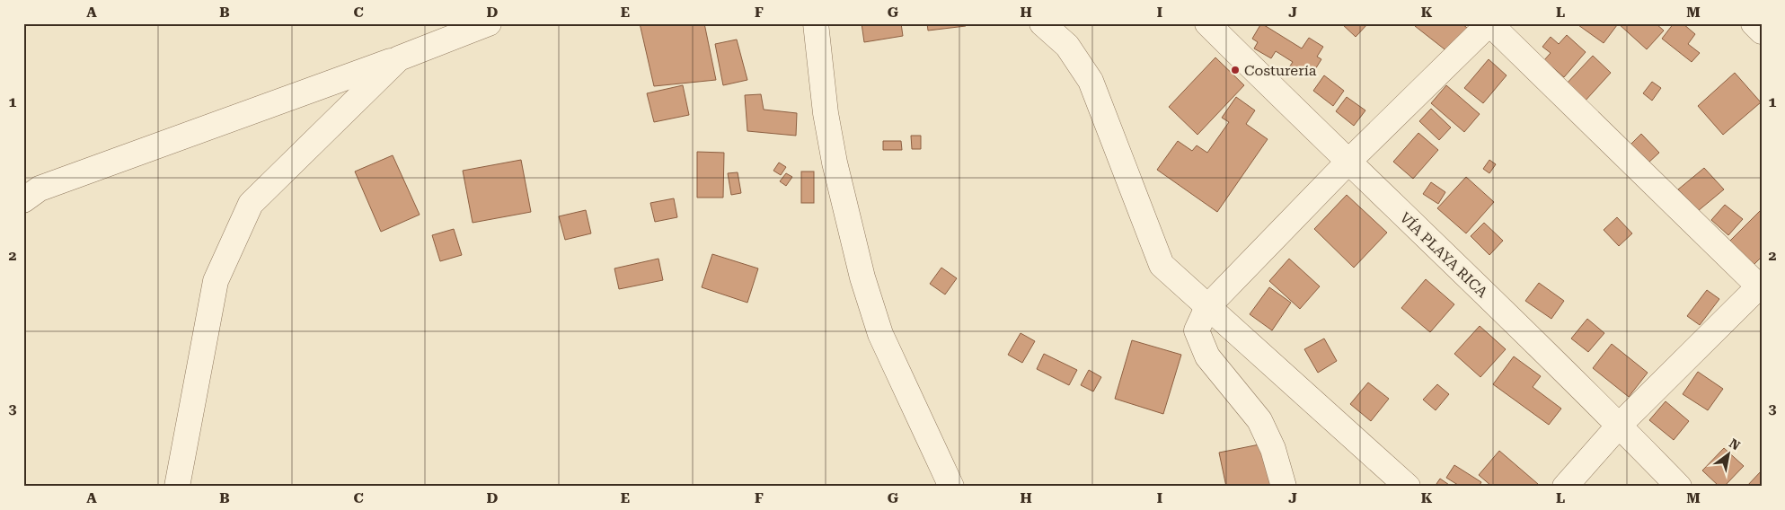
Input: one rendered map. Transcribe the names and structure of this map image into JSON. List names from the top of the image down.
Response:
{
  "streets": {
    "street": ["VÍA PLAYA RICA"]
  },
  "places": ["Costurería"],
  "north": "top right",
  "grid": {
    "columns": [
      "A",
      "B",
      "C",
      "D",
      "E",
      "F",
      "G",
      "H",
      "I",
      "J",
      "K",
      "L",
      "M"
    ],
    "rows": ["1", "2", "3"]
  }
}
